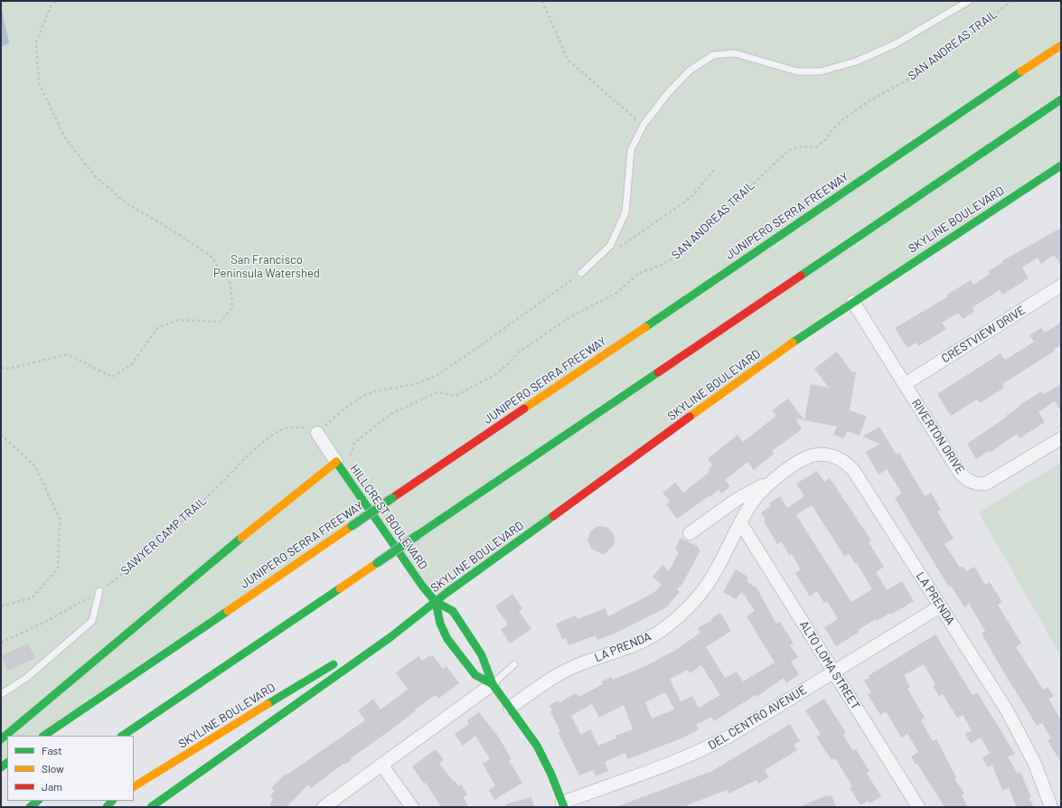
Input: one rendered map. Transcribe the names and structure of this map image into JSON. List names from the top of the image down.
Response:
{
  "streets": {
    "main road": ["JUNIPERO SERRA FREEWAY", "SKYLINE BOULEVARD", "HILLCREST BOULEVARD"],
    "street": [
      "CRESTVIEW DRIVE",
      "RIVERTON DRIVE",
      "LA PRENDA",
      "ALTO LOMA STREET",
      "DEL CENTRO AVENUE"
    ],
    "path": ["SAN ANDREAS TRAIL", "SAWYER CAMP TRAIL"]
  },
  "crossings": [
    ["SAN ANDREAS TRAIL", "HILLCREST BOULEVARD"],
    ["SKYLINE BOULEVARD", "RIVERTON DRIVE"],
    ["SKYLINE BOULEVARD", "HILLCREST BOULEVARD"],
    ["CRESTVIEW DRIVE", "RIVERTON DRIVE"],
    ["HILLCREST BOULEVARD", "LA PRENDA"],
    ["HILLCREST BOULEVARD", "DEL CENTRO AVENUE"],
    ["LA PRENDA", "ALTO LOMA STREET"],
    ["LA PRENDA", "DEL CENTRO AVENUE"],
    ["ALTO LOMA STREET", "DEL CENTRO AVENUE"]
  ],
  "parks": ["San Francisco Peninsula Watershed"],
  "legend": ["Fast", "Slow", "Jam"]
}
